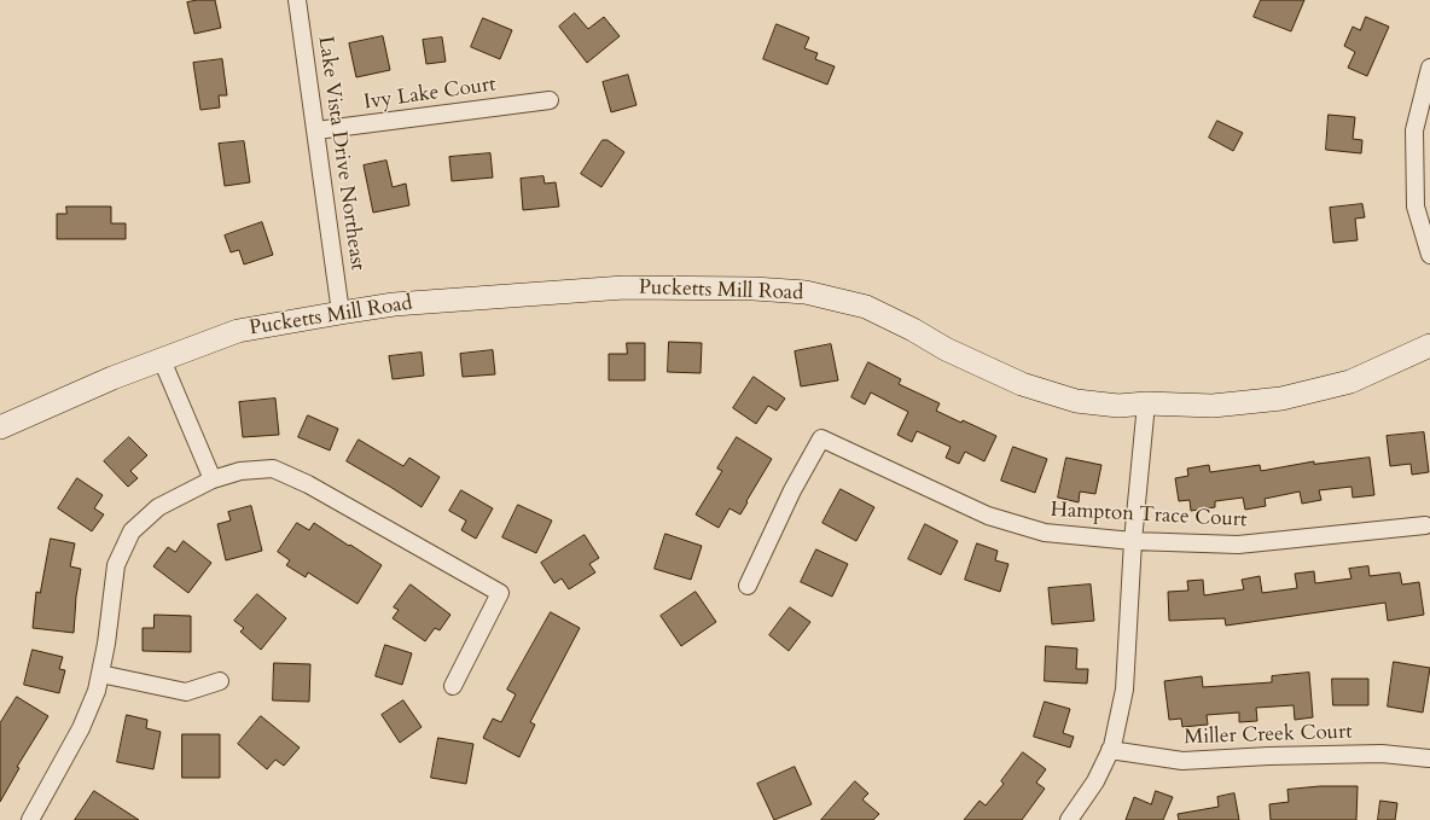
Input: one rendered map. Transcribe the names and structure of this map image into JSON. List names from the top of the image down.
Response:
{
  "streets": {
    "street": [
      "Ivy Lake Court",
      "Lake Vista Drive Northeast",
      "Pucketts Mill Road",
      "Hampton Trace Court",
      "Miller Creek Court"
    ]
  },
  "crossings": [
    ["Ivy Lake Court", "Lake Vista Drive Northeast"],
    ["Lake Vista Drive Northeast", "Pucketts Mill Road"]
  ]
}
